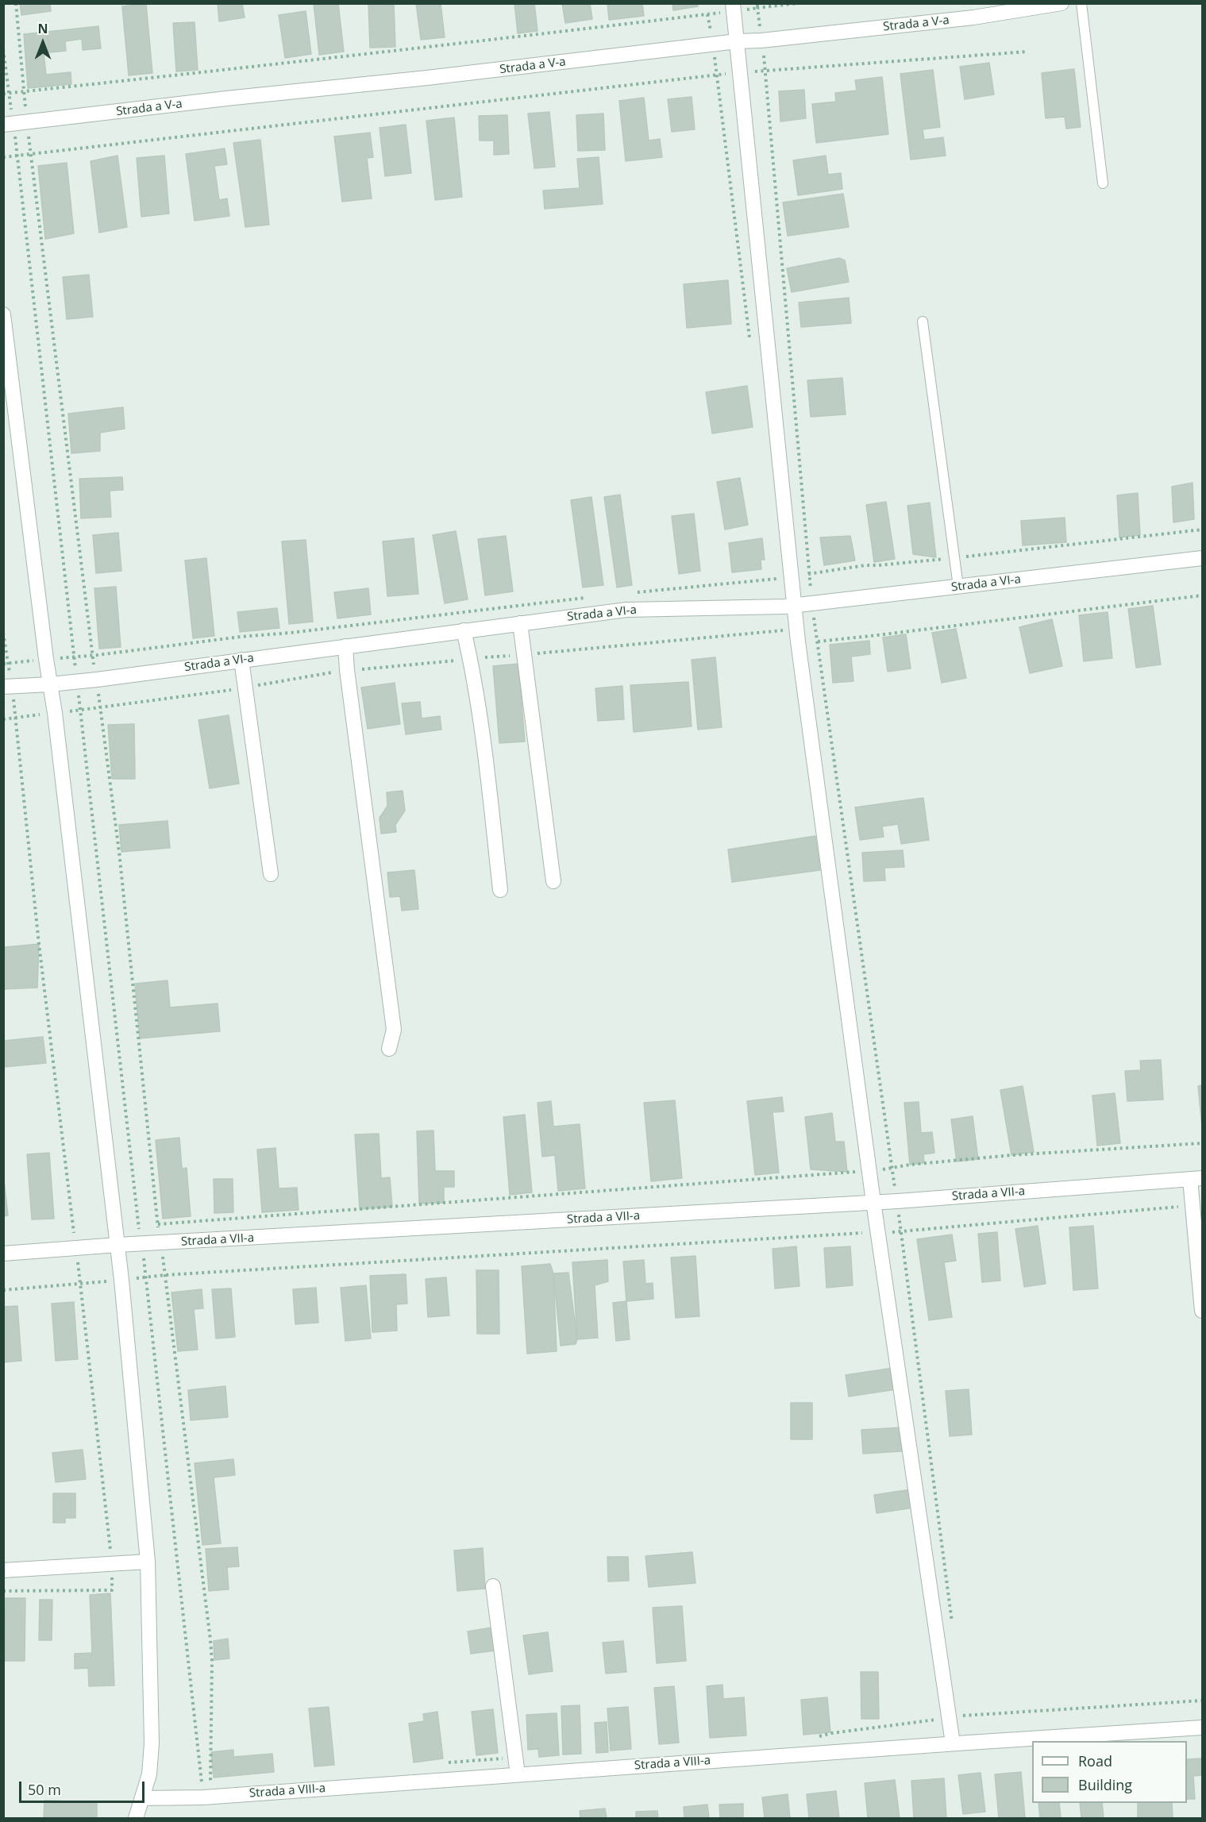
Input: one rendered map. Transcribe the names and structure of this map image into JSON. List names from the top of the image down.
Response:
{
  "streets": {
    "street": [
      "Strada a V-a",
      "Strada a VI-a",
      "Strada a VII-a",
      "Strada a VIII-a"
    ]
  },
  "legend": ["Road", "Building"],
  "scale_bar": "50 m",
  "north": "top"
}
